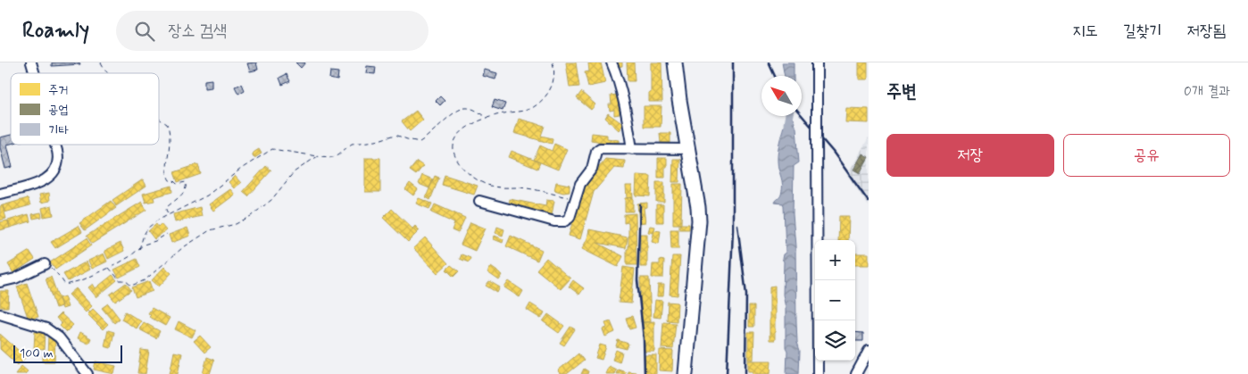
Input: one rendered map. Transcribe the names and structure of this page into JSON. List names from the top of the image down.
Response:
{
  "legend": ["주거", "공업", "기타"],
  "scale_bar": "100 m",
  "north": "top left",
  "page": {
    "header": "Roamly",
    "search": "장소 검색",
    "nav": ["지도", "길찾기", "저장됨"],
    "heading": ["주변", "0개 결과"],
    "buttons": ["저장", "공유"],
    "map_buttons": ["+", "−"],
    "scale": "100 m"
  }
}
